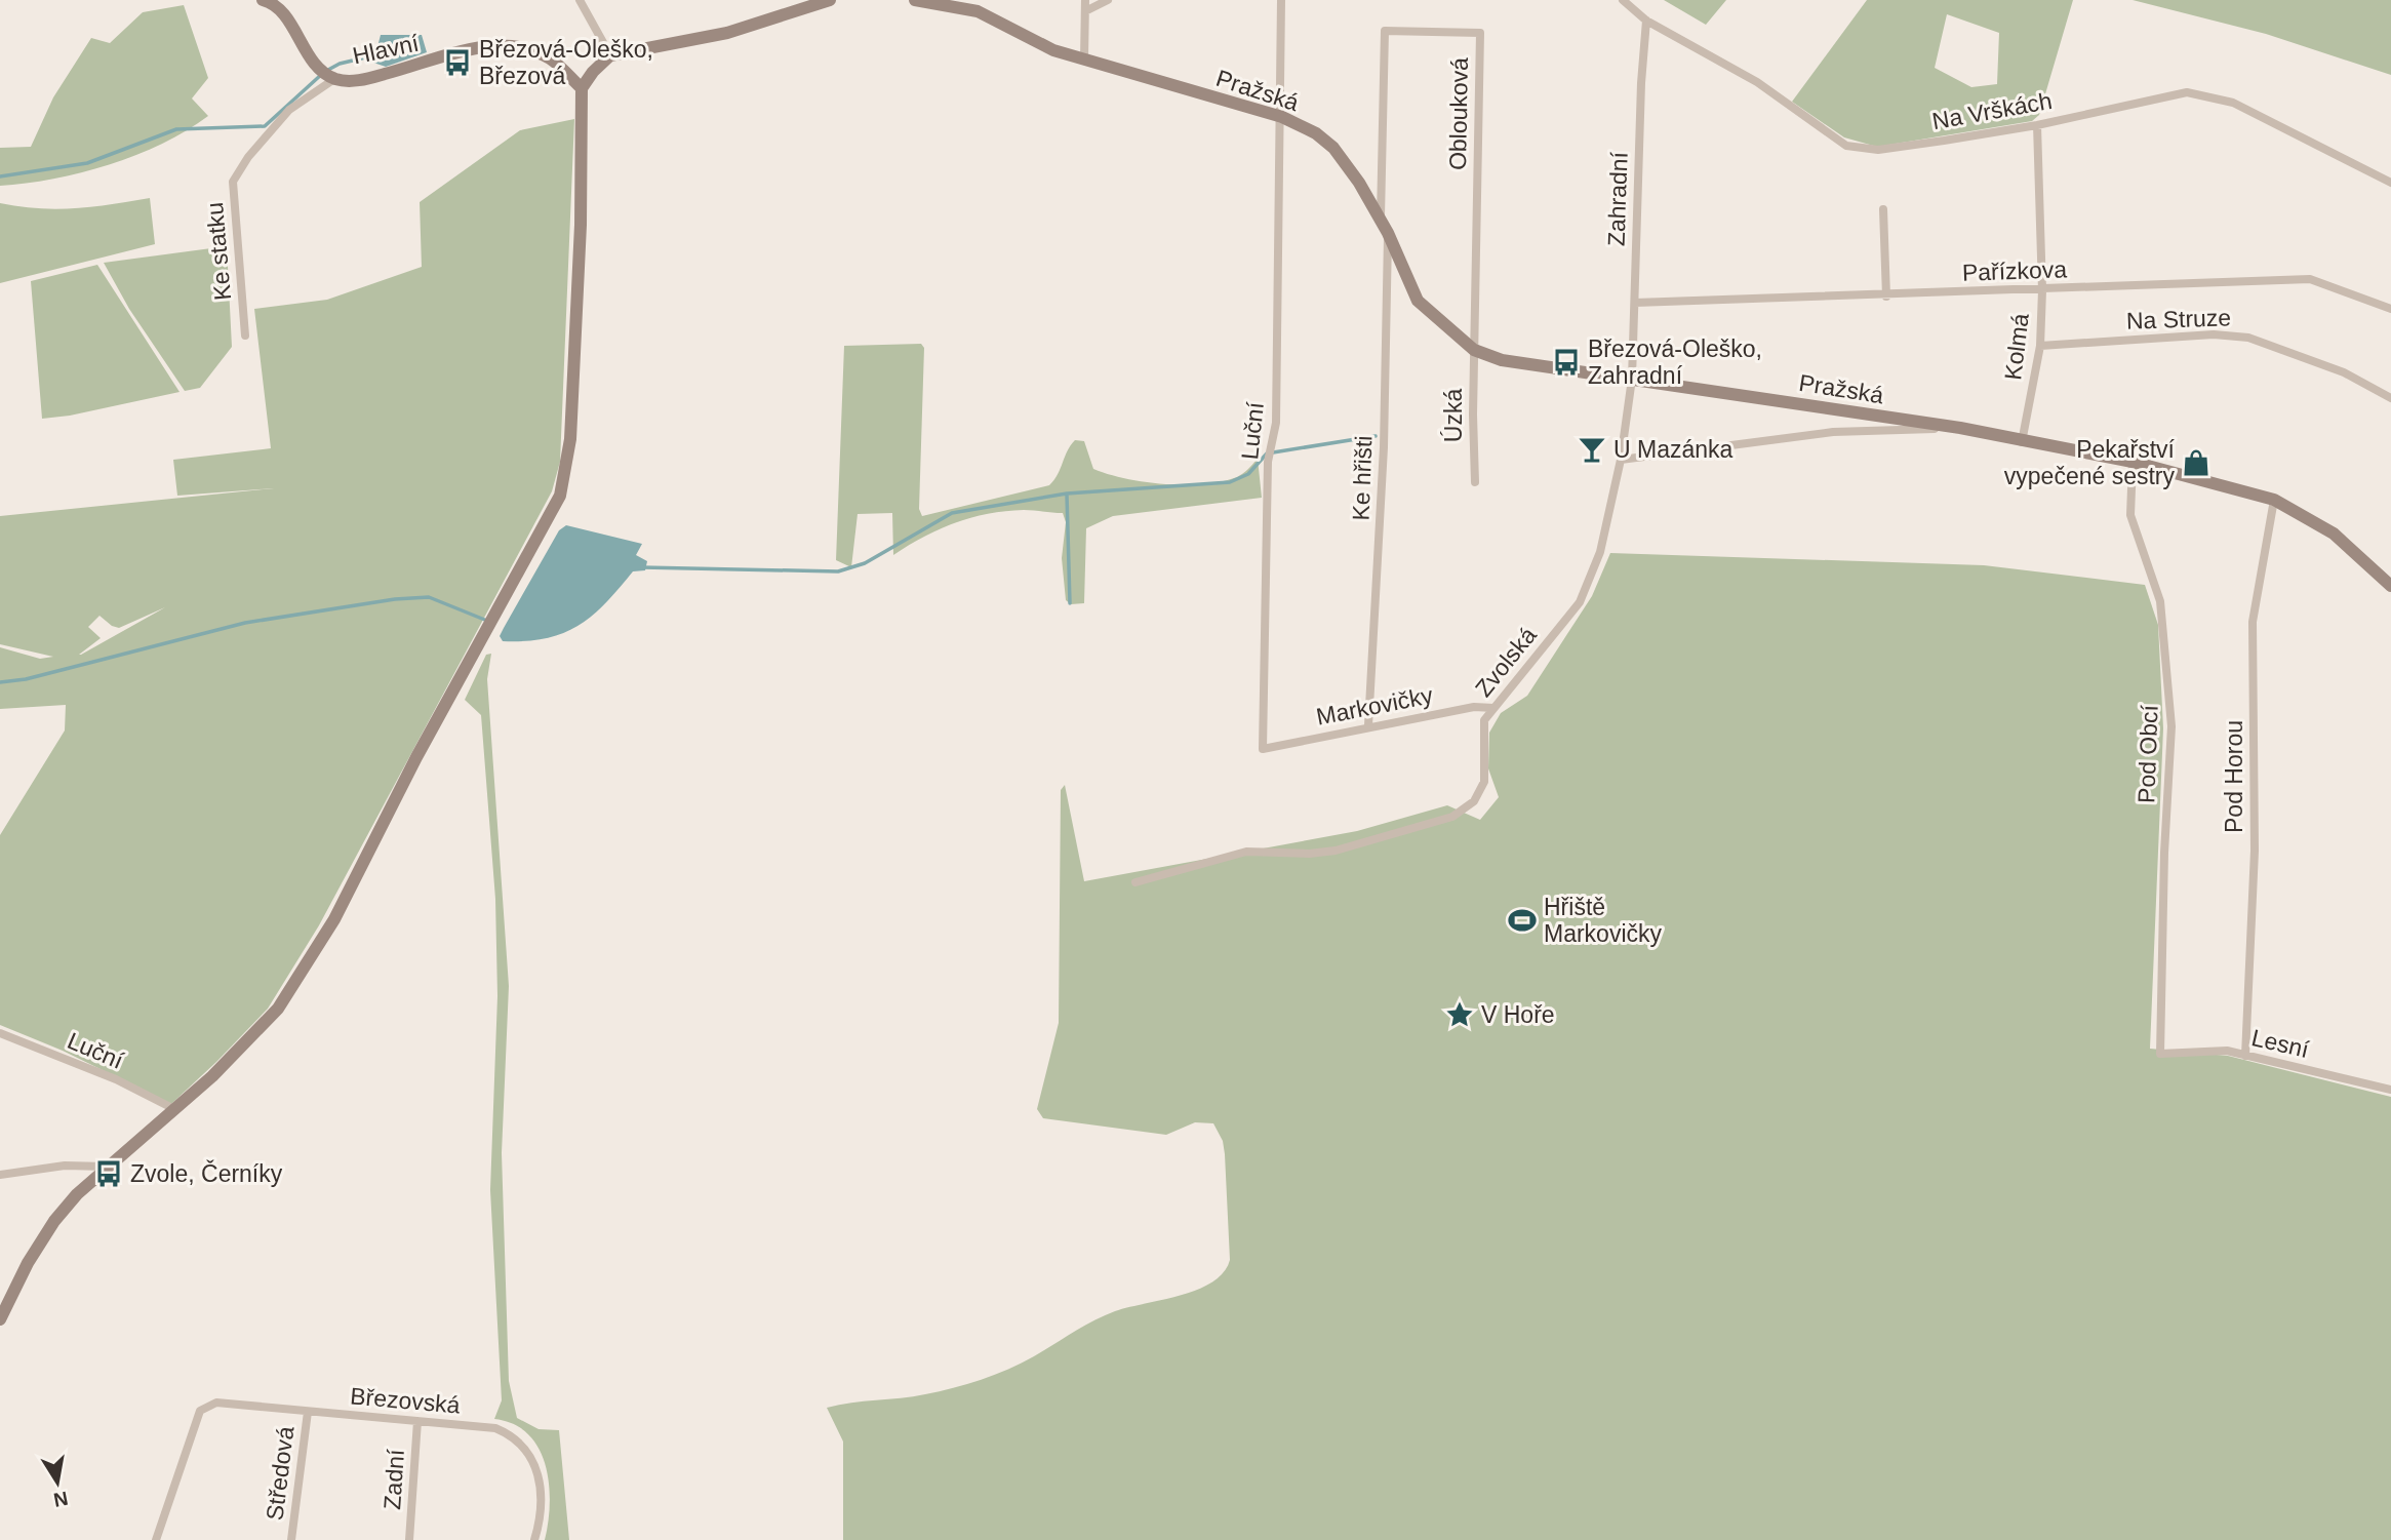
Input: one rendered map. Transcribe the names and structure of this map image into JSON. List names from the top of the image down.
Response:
{
  "streets": {
    "street": [
      "Hlavní",
      "Pražská",
      "Na Vrškách",
      "Oblouková",
      "Zahradní",
      "Ke statku",
      "Pařízkova",
      "Na Struze",
      "Kolmá",
      "Úzká",
      "Luční",
      "Ke hřišti",
      "Zvolská",
      "Markovičky",
      "Pod Obcí",
      "Pod Horou",
      "Lesní",
      "Březovská",
      "Středová",
      "Zadní"
    ]
  },
  "crossings": [
    ["Hlavní", "Ke statku"],
    ["Pražská", "Oblouková"],
    ["Pražská", "Zahradní"],
    ["Pražská", "Kolmá"],
    ["Pražská", "Úzká"],
    ["Pražská", "Luční"],
    ["Pražská", "Ke hřišti"],
    ["Pražská", "Zvolská"],
    ["Pražská", "Pod Obcí"],
    ["Pražská", "Pod Horou"],
    ["Na Vrškách", "Zahradní"],
    ["Na Vrškách", "Kolmá"],
    ["Oblouková", "Úzká"],
    ["Zahradní", "Pařízkova"],
    ["Zahradní", "Zvolská"],
    ["Pařízkova", "Kolmá"],
    ["Na Struze", "Kolmá"],
    ["Luční", "Markovičky"],
    ["Ke hřišti", "Markovičky"],
    ["Zvolská", "Markovičky"],
    ["Pod Obcí", "Lesní"],
    ["Pod Horou", "Lesní"],
    ["Březovská", "Středová"],
    ["Březovská", "Zadní"]
  ],
  "places": {
    "bus stop": ["Březová-Oleško, Březová", "Březová-Oleško, Zahradní", "Zvole, Černíky"],
    "bar": ["U Mazánka"],
    "shop": ["Pekařství vypečené sestry"],
    "sports": ["Hřiště Markovičky"],
    "place": ["V Hoře"]
  },
  "north": "bottom"
}
